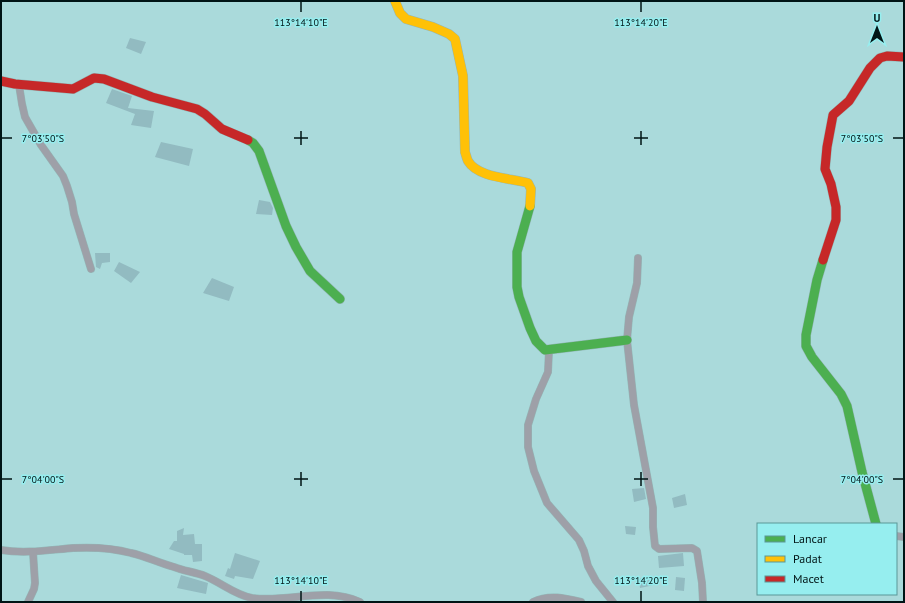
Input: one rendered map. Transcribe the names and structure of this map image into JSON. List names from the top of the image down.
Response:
{
  "legend": ["Lancar", "Padat", "Macet"],
  "north": "top",
  "coordinates": [
    "113°14'10\"E",
    "113°14'20\"E",
    "7°03'50\"S",
    "7°04'00\"S"
  ]
}
